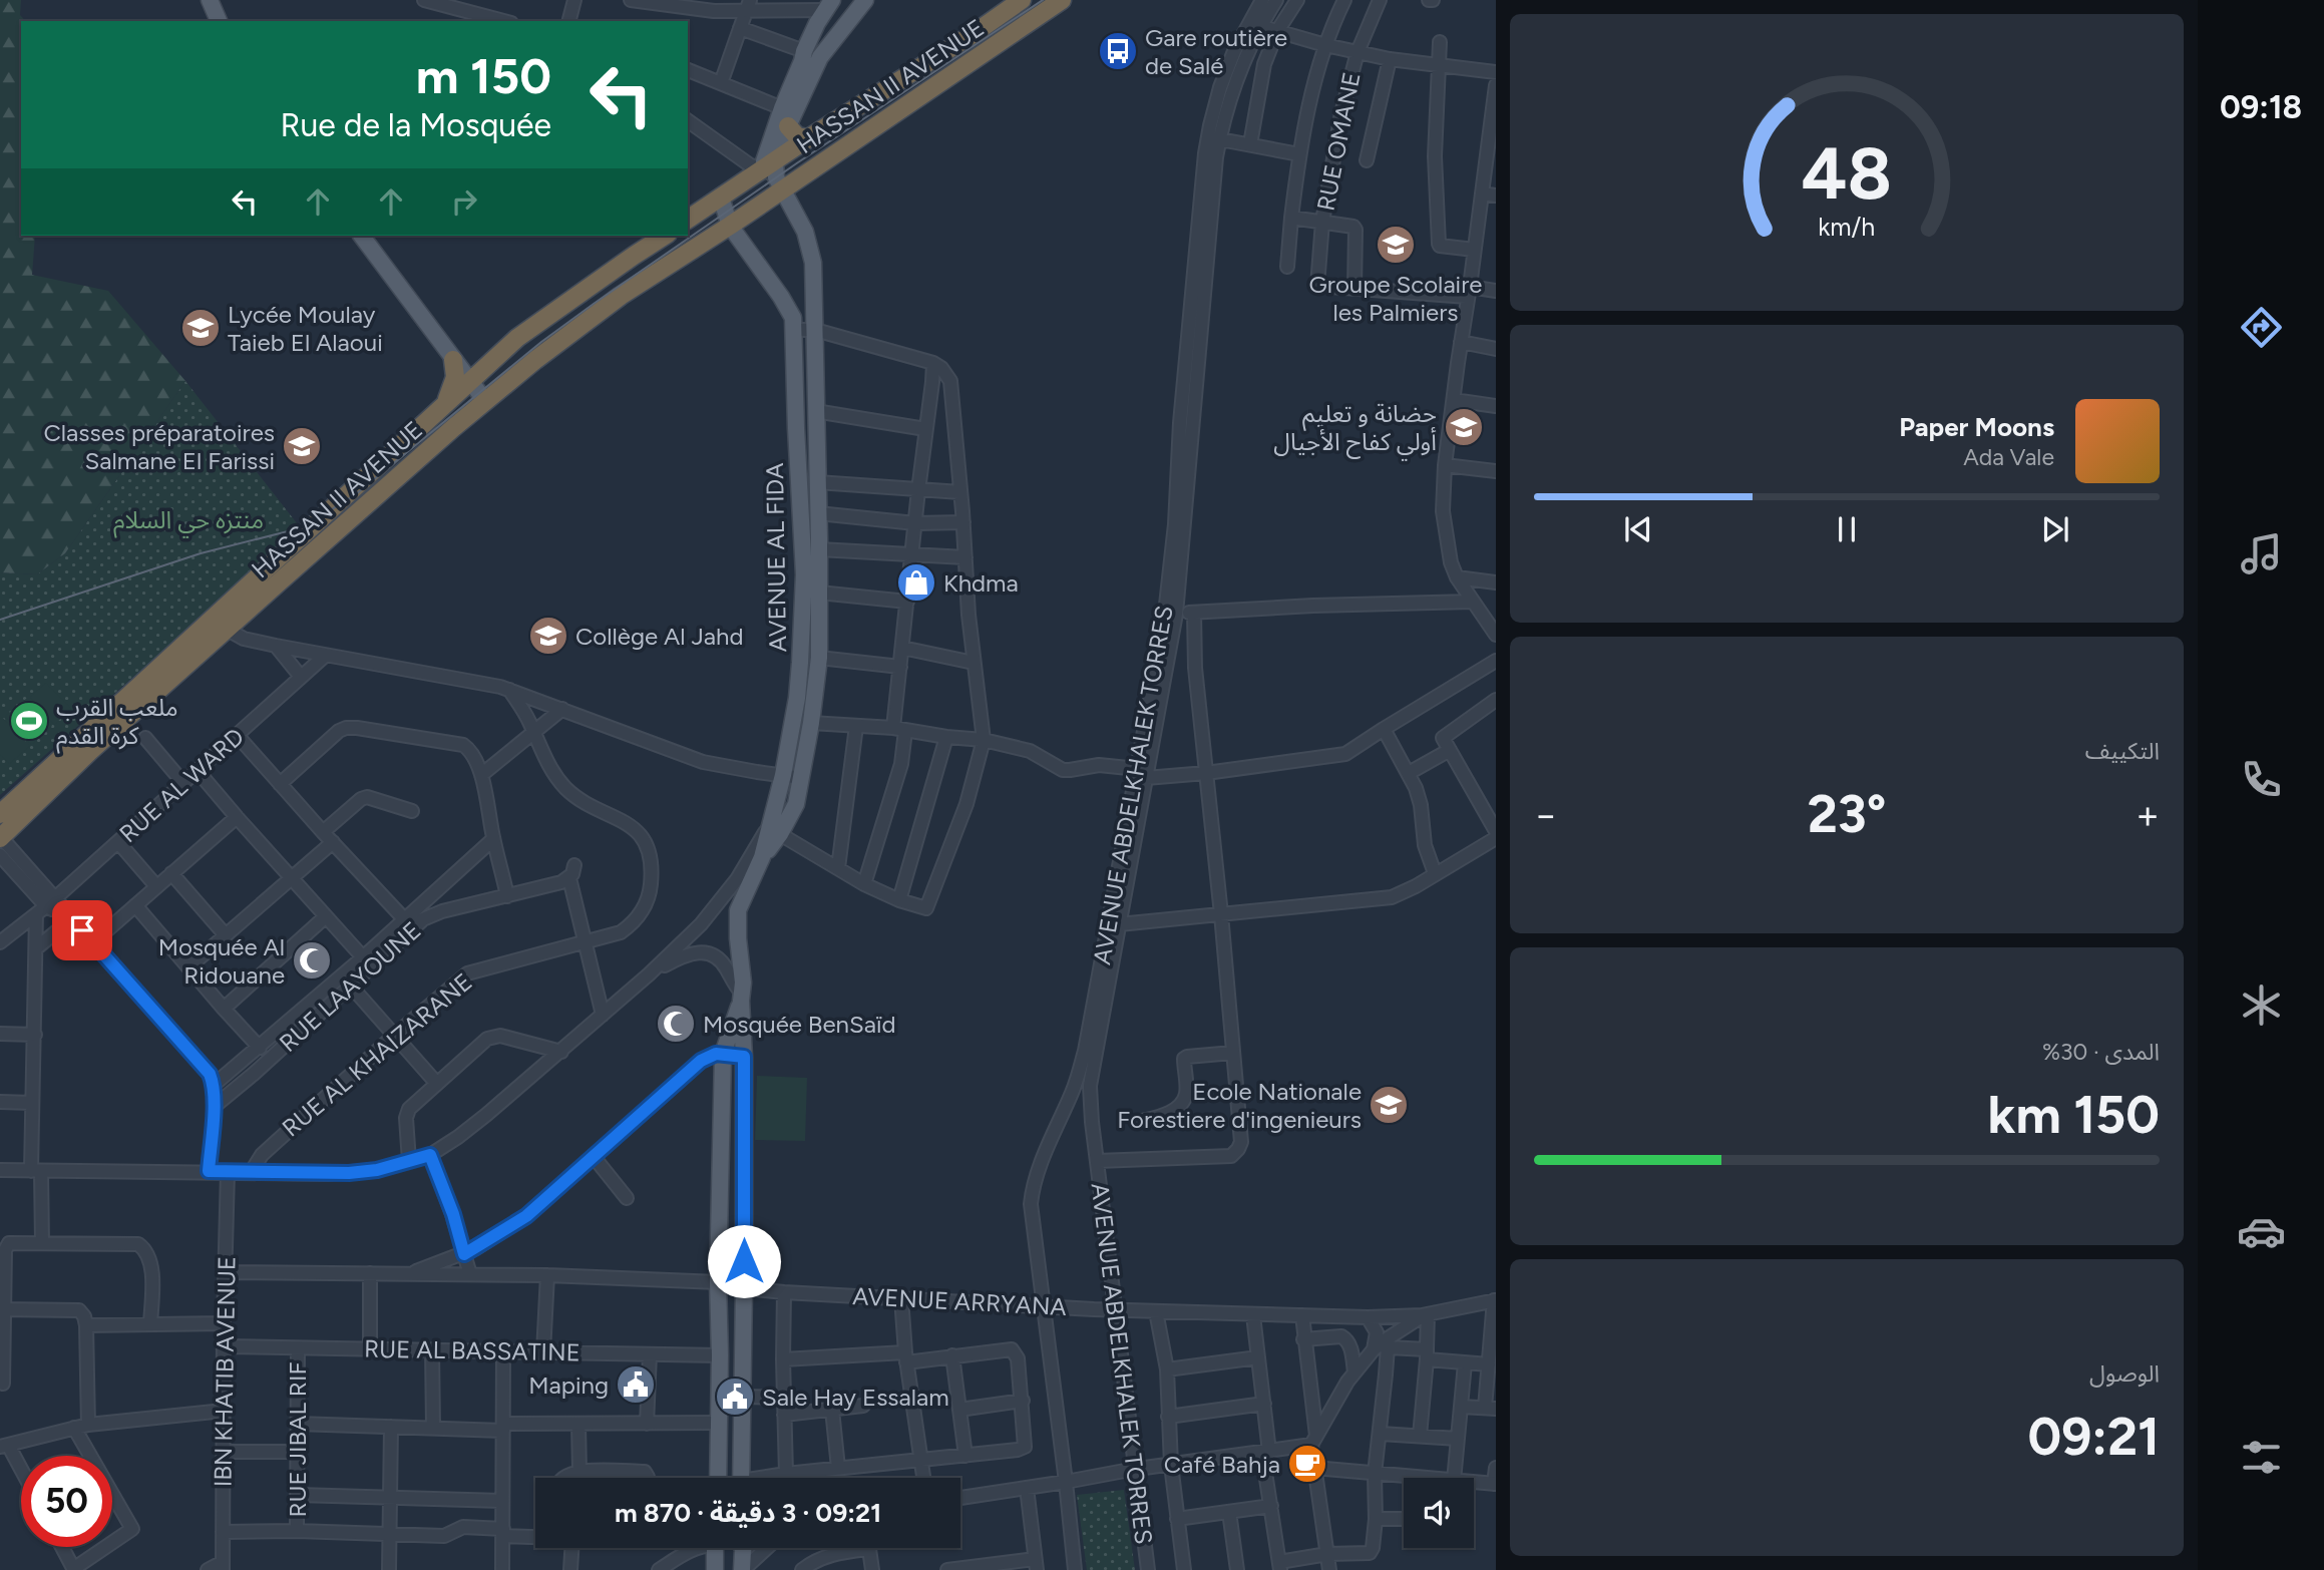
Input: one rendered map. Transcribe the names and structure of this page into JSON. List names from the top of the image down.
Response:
{
  "streets": {
    "highway": ["HASSAN II AVENUE"],
    "main road": ["AVENUE AL FIDA"],
    "street": [
      "RUE OMANE",
      "RUE AL WARD",
      "AVENUE ABDELKHALEK TORRES",
      "RUE LAAYOUNE",
      "RUE AL KHAIZARANE",
      "AVENUE ARRYANA",
      "RUE AL BASSATINE",
      "IBN KHATIB AVENUE",
      "RUE JIBAL RIF"
    ]
  },
  "crossings": [
    ["HASSAN II AVENUE", "AVENUE AL FIDA"],
    ["AVENUE AL FIDA", "AVENUE ARRYANA"],
    ["AVENUE ABDELKHALEK TORRES", "AVENUE ARRYANA"],
    ["AVENUE ARRYANA", "IBN KHATIB AVENUE"],
    ["RUE AL BASSATINE", "IBN KHATIB AVENUE"],
    ["RUE AL BASSATINE", "RUE JIBAL RIF"]
  ],
  "parks": ["منتزه حي السلام"],
  "places": {
    "bus stop": ["Gare routière de Salé"],
    "school or university": [
      "Groupe Scolaire les Palmiers",
      "Lycée Moulay Taieb El Alaoui",
      "حضانة و تعليم أولي كفاح الأجيال",
      "Classes préparatoires Salmane El Farissi",
      "Collège Al Jahd",
      "Ecole Nationale Forestiere d'ingenieurs"
    ],
    "shop": ["Khdma"],
    "sports": ["ملعب القرب كرة القدم"],
    "mosque": ["Mosquée Al Ridouane", "Mosquée BenSaïd"],
    "public building": ["Maping", "Sale Hay Essalam"],
    "cafe": ["Café Bahja"]
  },
  "page": {
    "tabs": "09:18",
    "turn": ["150 m", "Rue de la Mosquée"],
    "song": ["Paper Moons", "Ada Vale"],
    "tile": [
      "التكييف",
      ["المدى · 30%", "150 km"],
      ["الوصول", "09:21"]
    ],
    "heat": ["−", "23°", "+"],
    "limit": "50",
    "trip": "09:21 · 3 دقيقة · 870 m",
    "gauge": ["48", "km/h"]
  }
}
